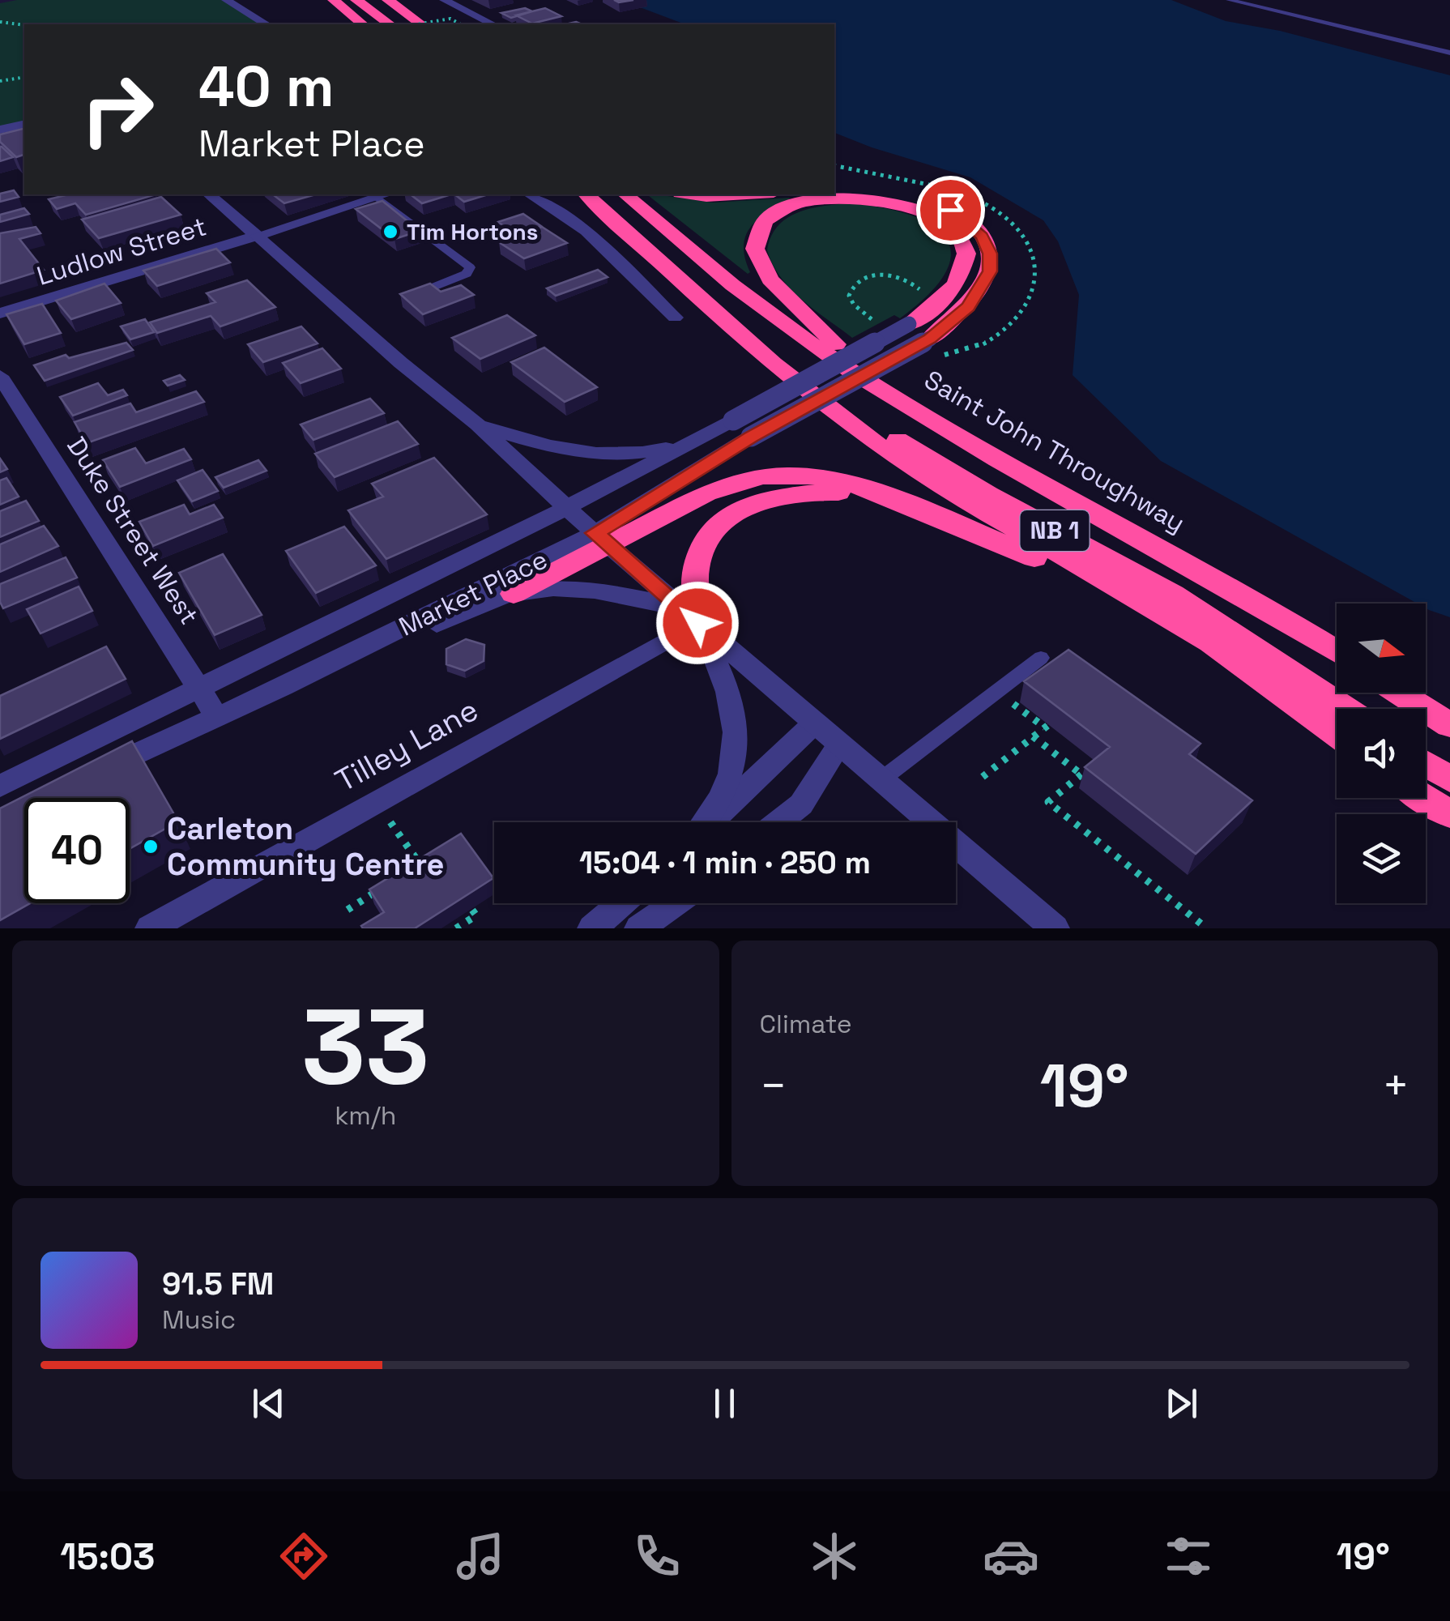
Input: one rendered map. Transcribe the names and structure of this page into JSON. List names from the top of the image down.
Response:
{
  "streets": {
    "highway": ["Saint John Throughway", "NB 1"],
    "street": [
      "Ludlow Street",
      "Duke Street West",
      "Market Place",
      "Tilley Lane"
    ]
  },
  "crossings": [
    ["Duke Street West", "Market Place"]
  ],
  "places": ["Tim Hortons", "Carleton Community Centre"],
  "north": "right",
  "page": {
    "turn": ["40 m", "Market Place"],
    "limit": "40",
    "trip": "15:04 · 1 min · 250 m",
    "tile": [
      ["33", "km/h"],
      "Climate"
    ],
    "heat": ["−", "19°", "+"],
    "song": ["91.5 FM", "Music"],
    "tabs": ["15:03", "19°"]
  }
}
